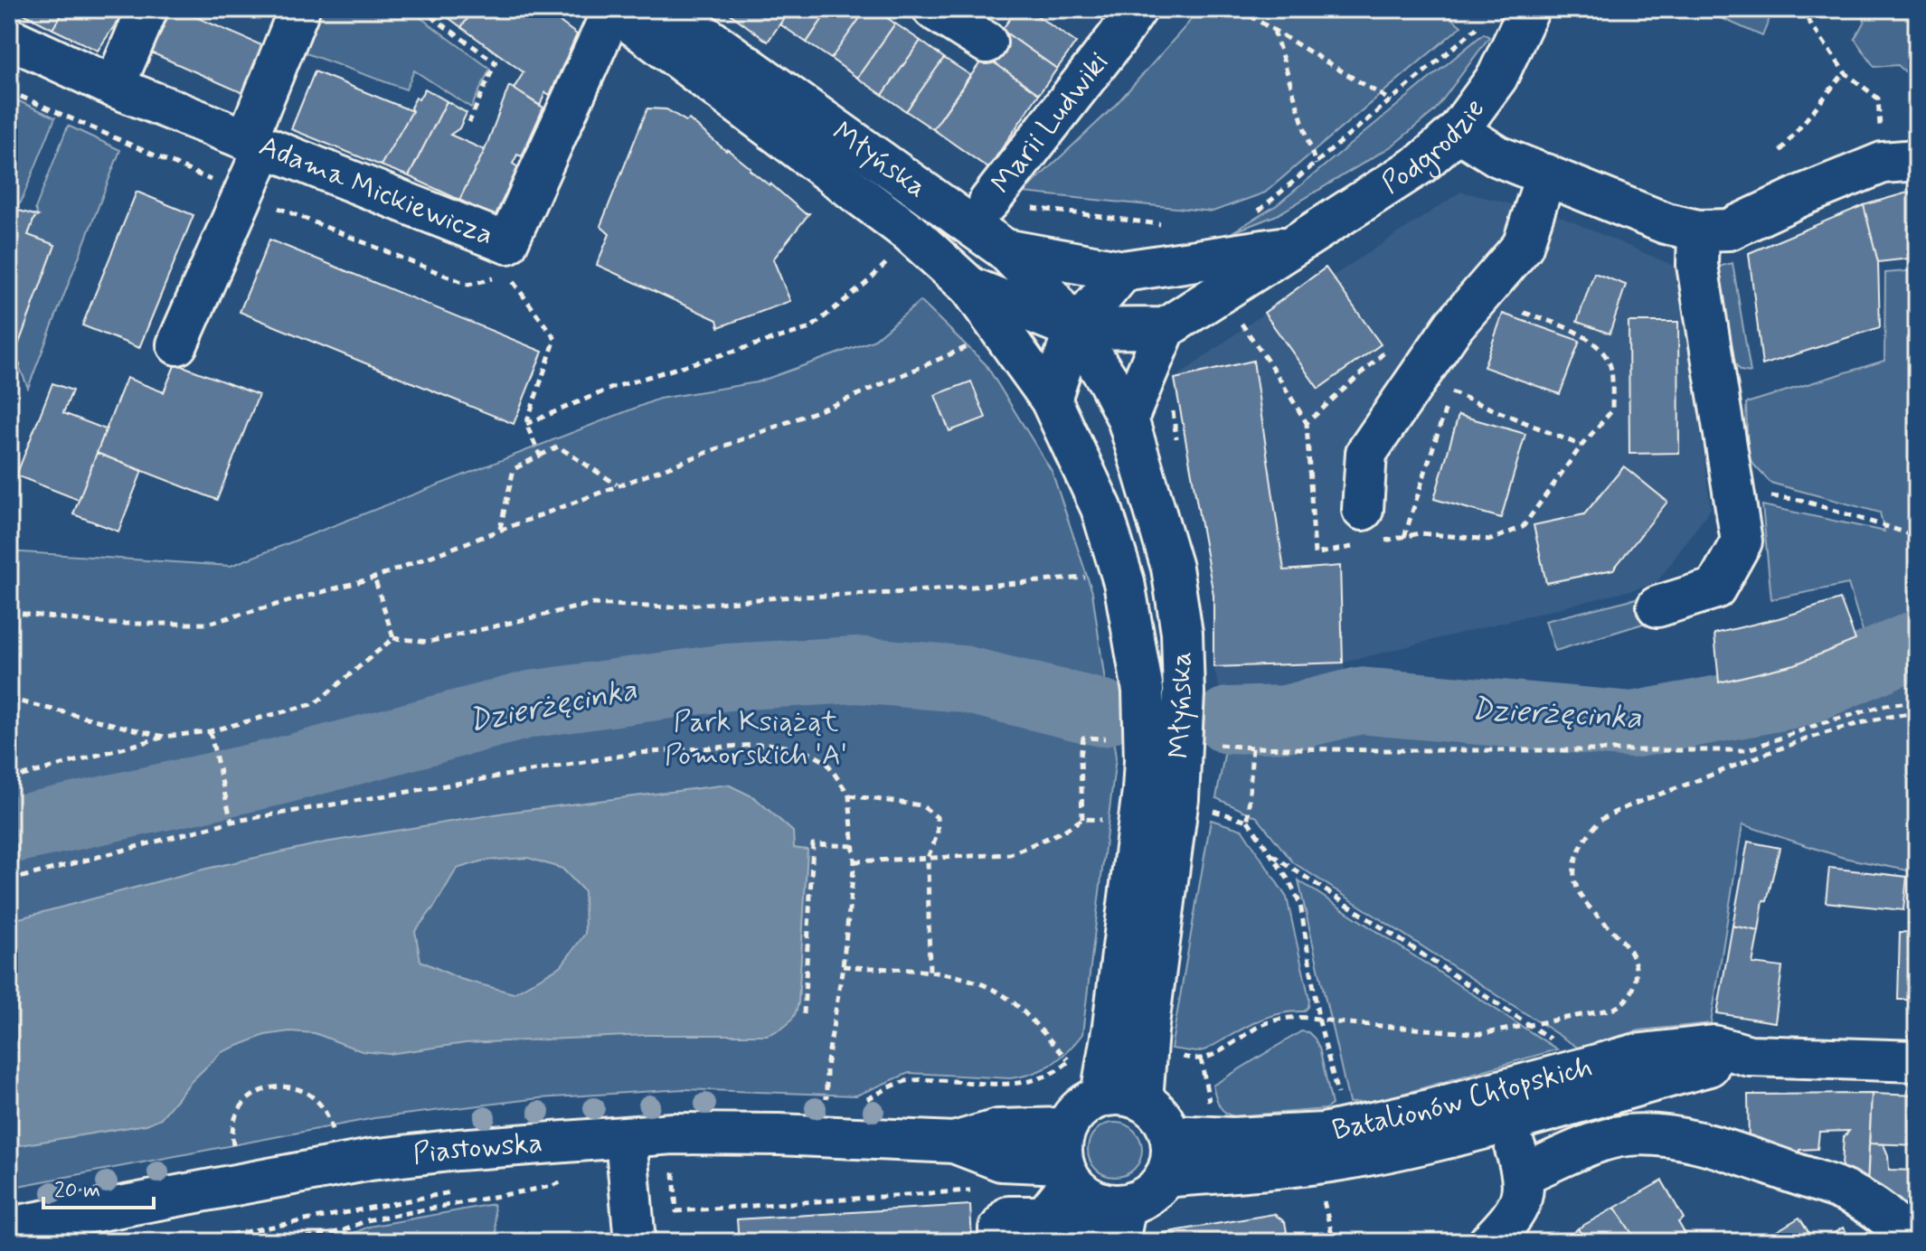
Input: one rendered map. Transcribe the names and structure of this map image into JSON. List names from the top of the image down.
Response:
{
  "streets": {
    "street": [
      "Marii Ludwiki",
      "Podgrodzie",
      "Młyńska",
      "Adama Mickiewicza",
      "Batalionów Chłopskich",
      "Piastowska"
    ]
  },
  "crossings": [
    ["Podgrodzie", "Młyńska"],
    ["Młyńska", "Adama Mickiewicza"],
    ["Młyńska", "Batalionów Chłopskich"],
    ["Młyńska", "Piastowska"],
    ["Batalionów Chłopskich", "Piastowska"]
  ],
  "water": ["Dzierżęcinka"],
  "parks": ["Park Książąt Pomorskich 'A'"],
  "scale_bar": "20 m"
}
